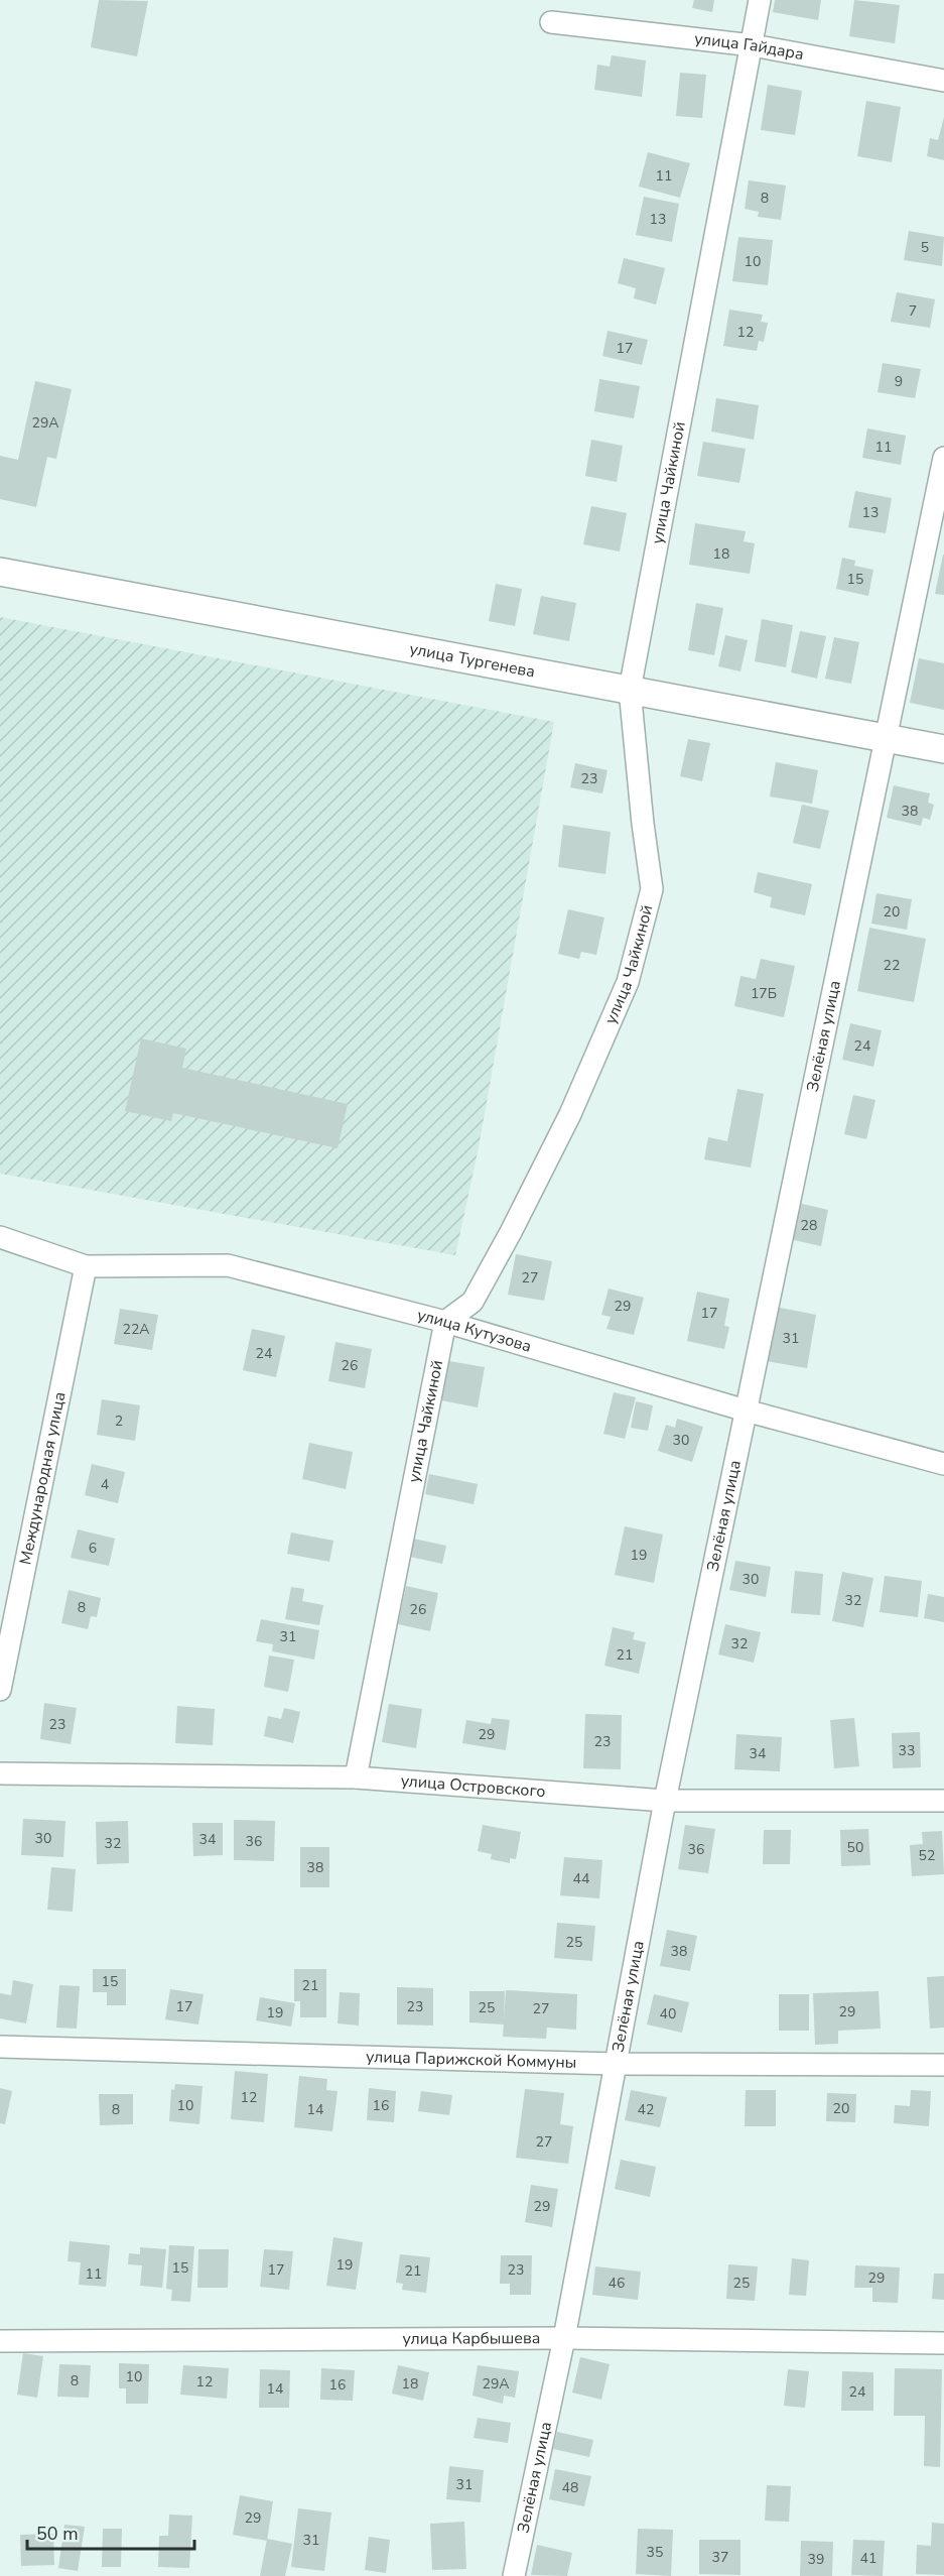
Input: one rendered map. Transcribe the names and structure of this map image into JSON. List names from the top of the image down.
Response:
{
  "streets": {
    "street": [
      "улица Гайдара",
      "улица Чайкиной",
      "улица Тургенева",
      "Зелёная улица",
      "улица Кутузова",
      "Международная улица",
      "улица Островского",
      "улица Парижской Коммуны",
      "улица Карбышева"
    ]
  },
  "crossings": [
    ["улица Гайдара", "улица Чайкиной"],
    ["улица Чайкиной", "улица Тургенева"],
    ["улица Чайкиной", "улица Кутузова"],
    ["улица Чайкиной", "улица Островского"],
    ["улица Тургенева", "Зелёная улица"],
    ["Зелёная улица", "улица Кутузова"],
    ["Зелёная улица", "улица Островского"],
    ["Зелёная улица", "улица Парижской Коммуны"],
    ["Зелёная улица", "улица Карбышева"],
    ["улица Кутузова", "Международная улица"]
  ],
  "house_numbers": [
    "11",
    "8",
    "13",
    "5",
    "10",
    "7",
    "12",
    "17",
    "9",
    "29А",
    "11",
    "13",
    "18",
    "15",
    "23",
    "38",
    "20",
    "22",
    "17Б",
    "24",
    "28",
    "27",
    "29",
    "17",
    "22А",
    "31",
    "24",
    "26",
    "2",
    "30",
    "4",
    "6",
    "19",
    "30",
    "32",
    "8",
    "26",
    "31",
    "32",
    "21",
    "23",
    "29",
    "23",
    "33",
    "34",
    "30",
    "34",
    "36",
    "32",
    "50",
    "36",
    "52",
    "38",
    "44",
    "25",
    "38",
    "15",
    "21",
    "17",
    "23",
    "25",
    "27",
    "29",
    "19",
    "40",
    "12",
    "10",
    "16",
    "20",
    "8",
    "14",
    "42",
    "27",
    "29",
    "19",
    "15",
    "17",
    "23",
    "21",
    "11",
    "29",
    "46",
    "25",
    "10",
    "8",
    "12",
    "18",
    "29А",
    "16",
    "14",
    "24",
    "31",
    "48",
    "29",
    "31",
    "35",
    "37",
    "41",
    "39"
  ],
  "scale_bar": "50 m"
}
